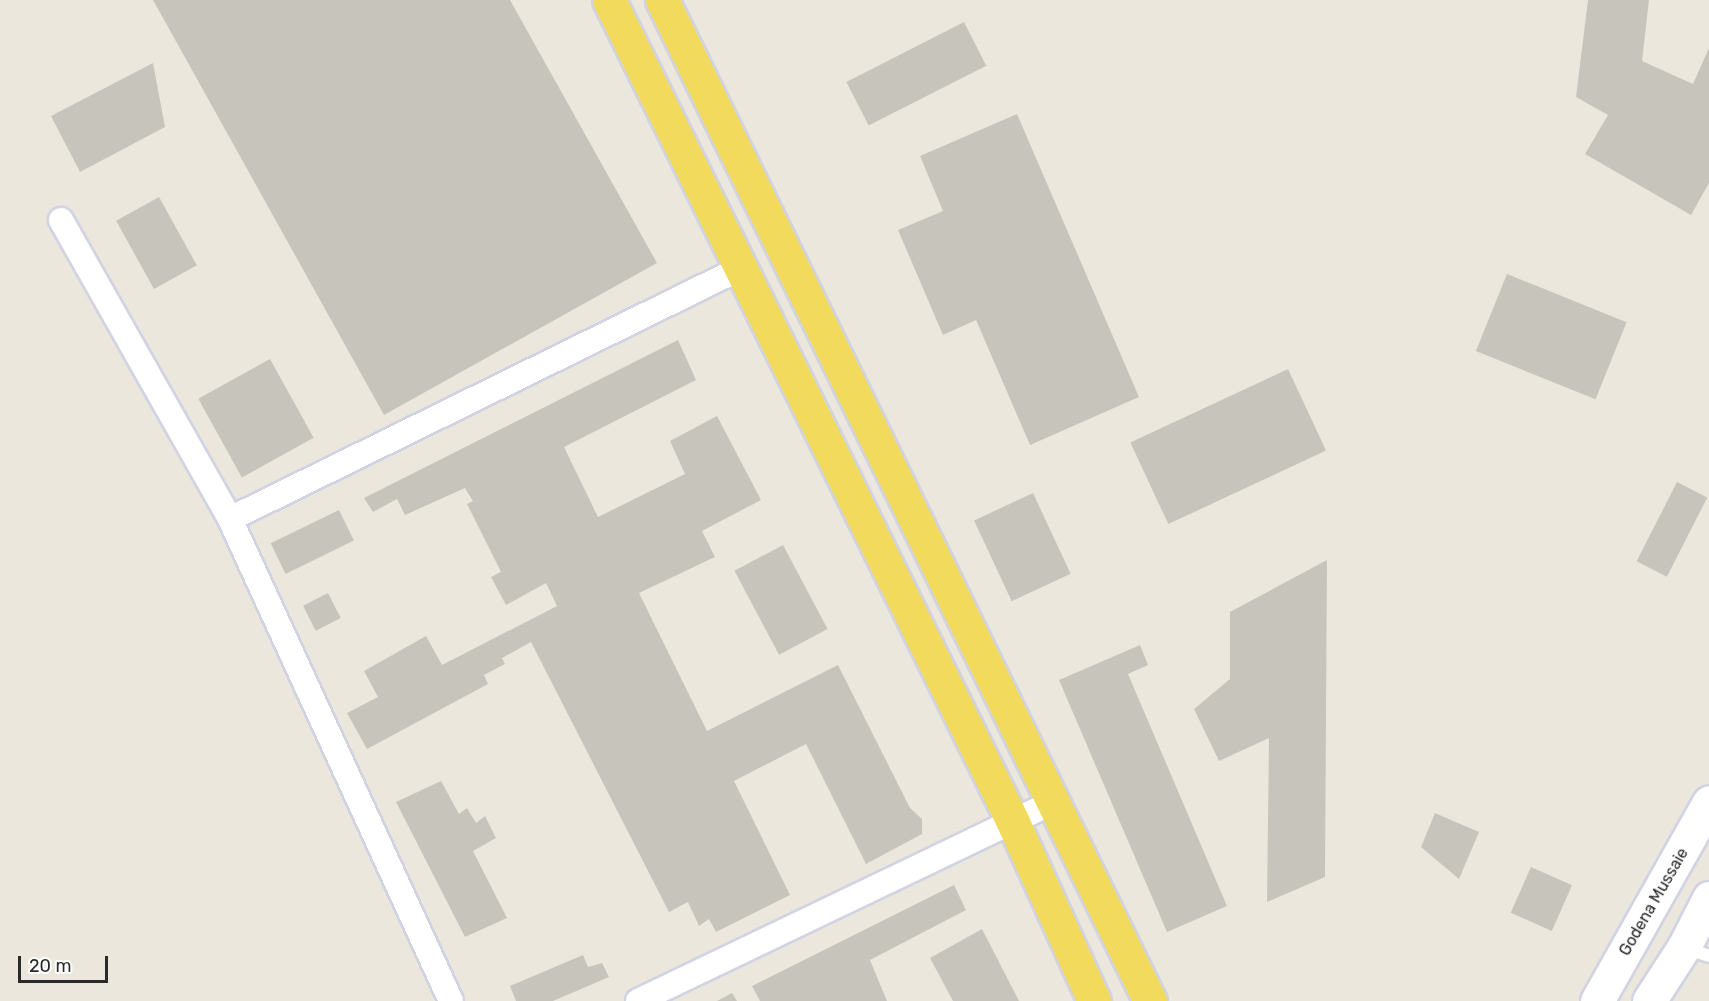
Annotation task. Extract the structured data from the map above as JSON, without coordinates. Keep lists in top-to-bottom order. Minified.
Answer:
{"streets":{"street":["Godena Mussaie"]},"scale_bar":"20 m"}
